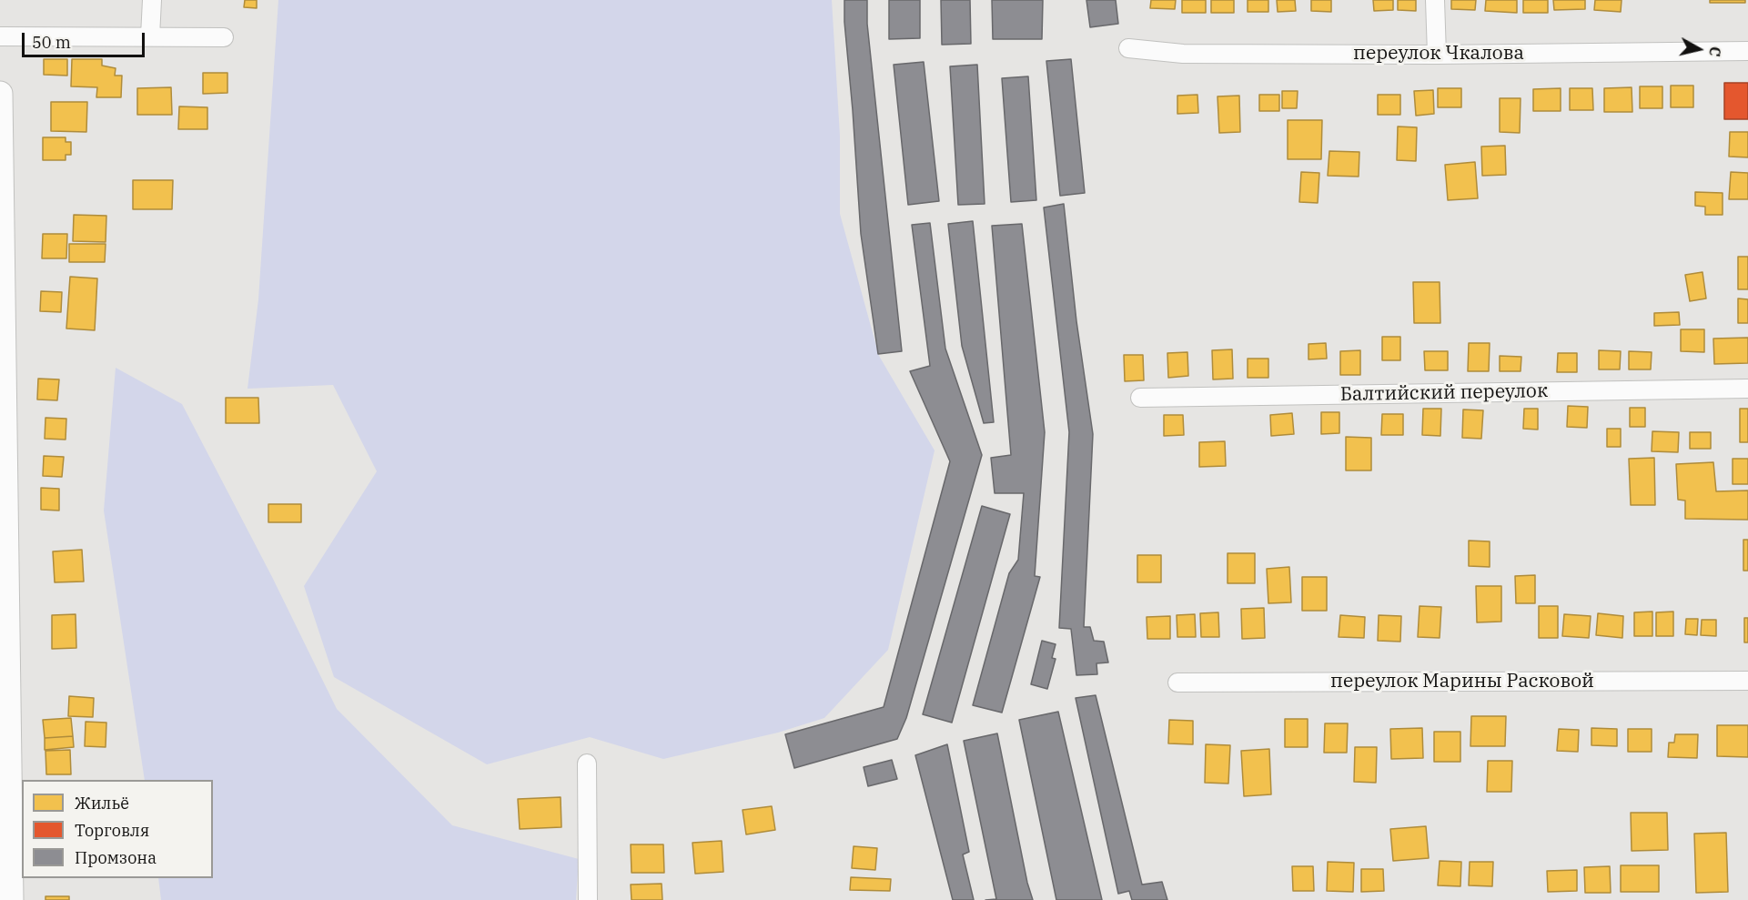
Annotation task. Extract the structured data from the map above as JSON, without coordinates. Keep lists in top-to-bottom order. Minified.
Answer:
{"streets":{"street":["переулок Чкалова","Балтийский переулок","переулок Марины Расковой"]},"legend":["Жильё","Торговля","Промзона"],"scale_bar":"50 m","north":"right"}
